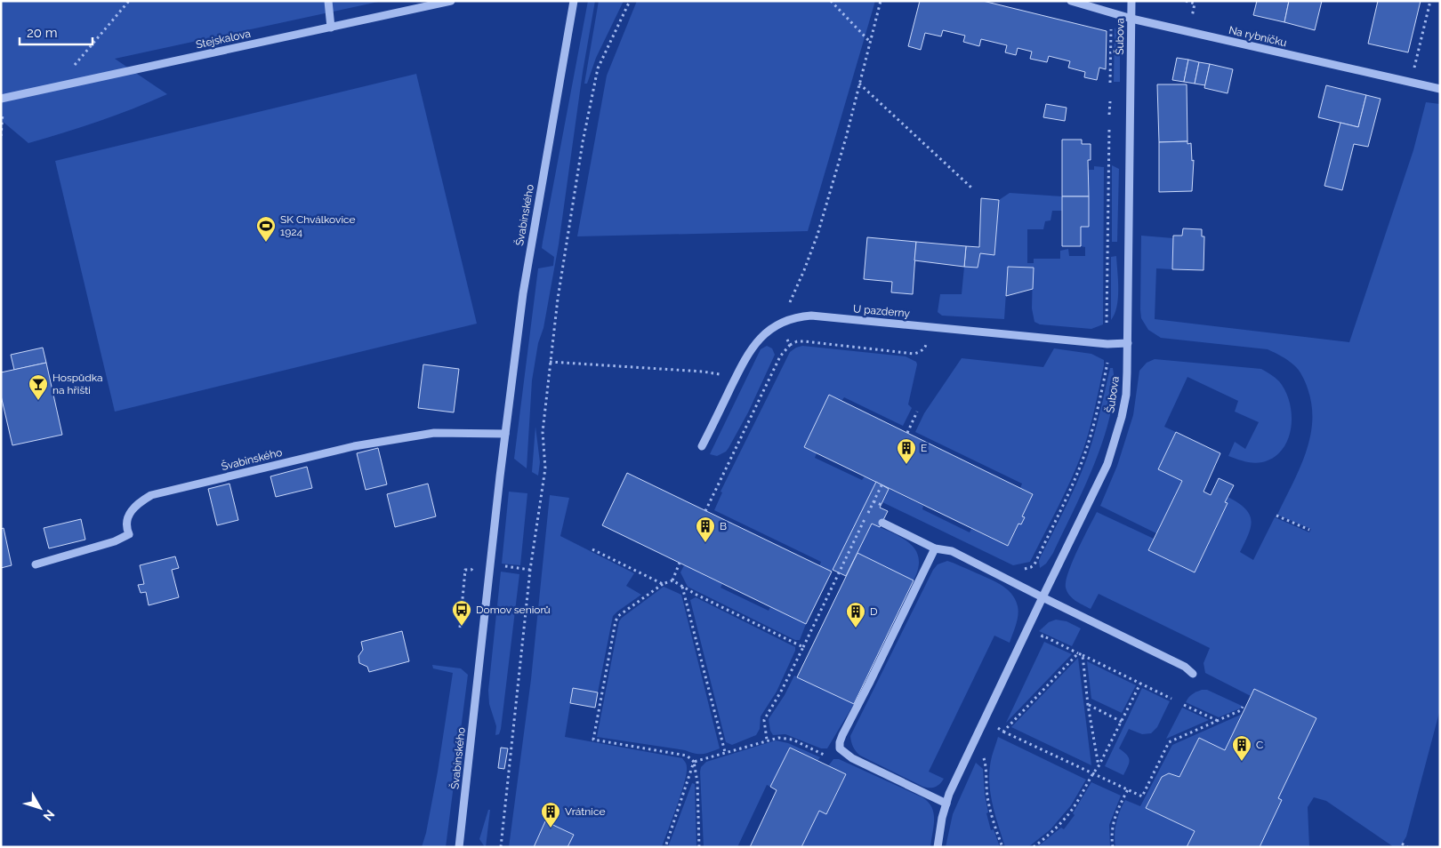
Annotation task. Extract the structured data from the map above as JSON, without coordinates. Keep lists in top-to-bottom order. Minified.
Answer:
{"streets":{"street":["Šubova","Na rybníčku","Stejskalova","Švabinského","U pazderny"]},"crossings":[["Šubova","Na rybníčku"],["Šubova","U pazderny"]],"places":{"sports":["SK Chválkovice 1924"],"bar":["Hospůdka na hřišti"],"building":["E","B","D","C","Vrátnice"],"bus stop":["Domov seniorů"]},"scale_bar":"20 m","north":"bottom right"}
